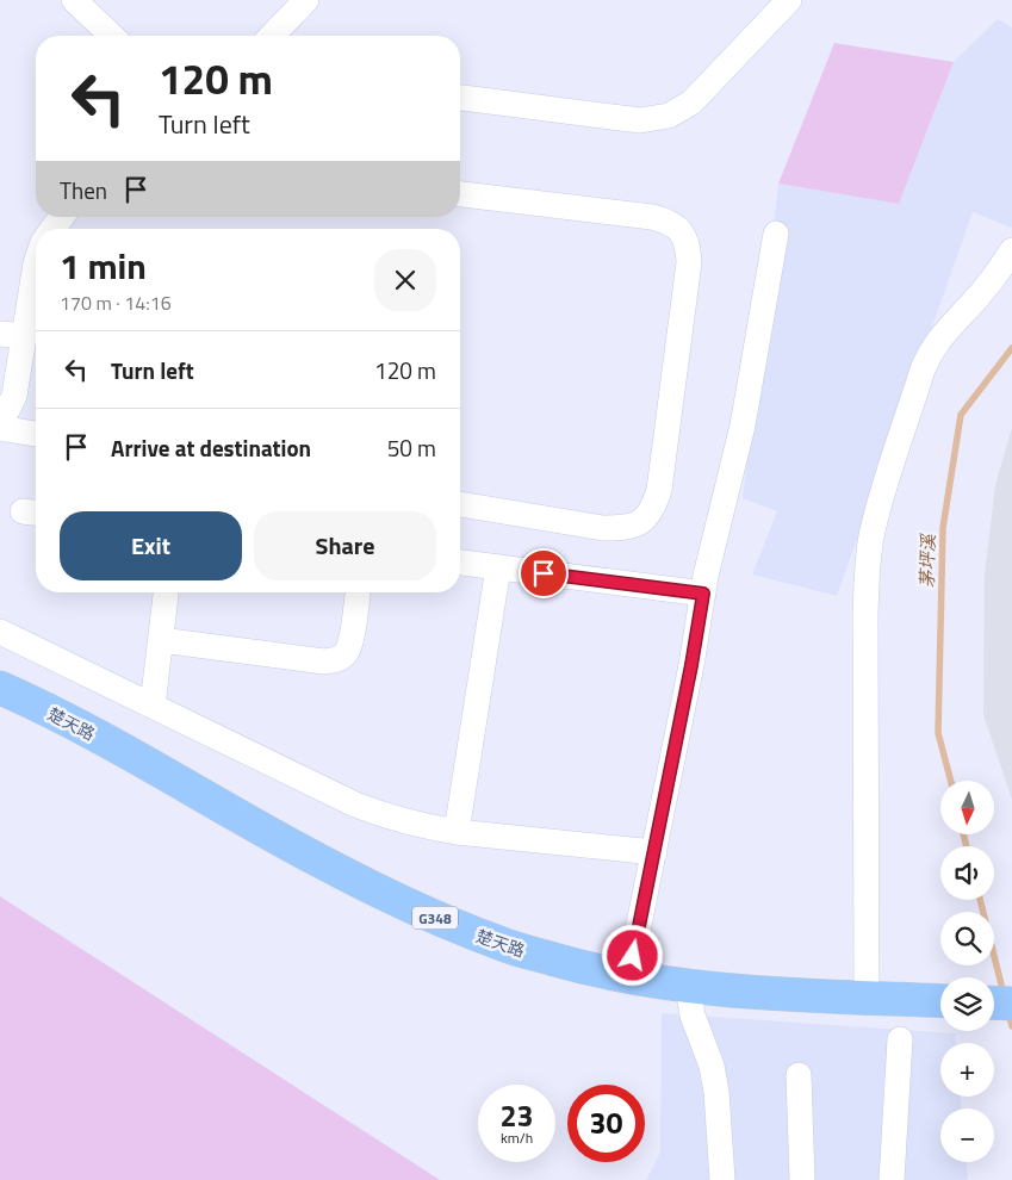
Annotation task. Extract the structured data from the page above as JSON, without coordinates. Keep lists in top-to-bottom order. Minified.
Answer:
{"streets":{"highway":["楚天路","G348"]},"water":["茅坪溪"],"north":"bottom","page":{"turn":["120 m","Turn left"],"then":"Then","heading":["1 min","170 m · 14:16"],"list":[{"name":"Turn left","value":"120 m"},{"name":"Arrive at destination","value":"50 m"}],"buttons":["Exit","Share"],"map_buttons":["+","−"],"speed":"23 km/h","limit":"30"}}
